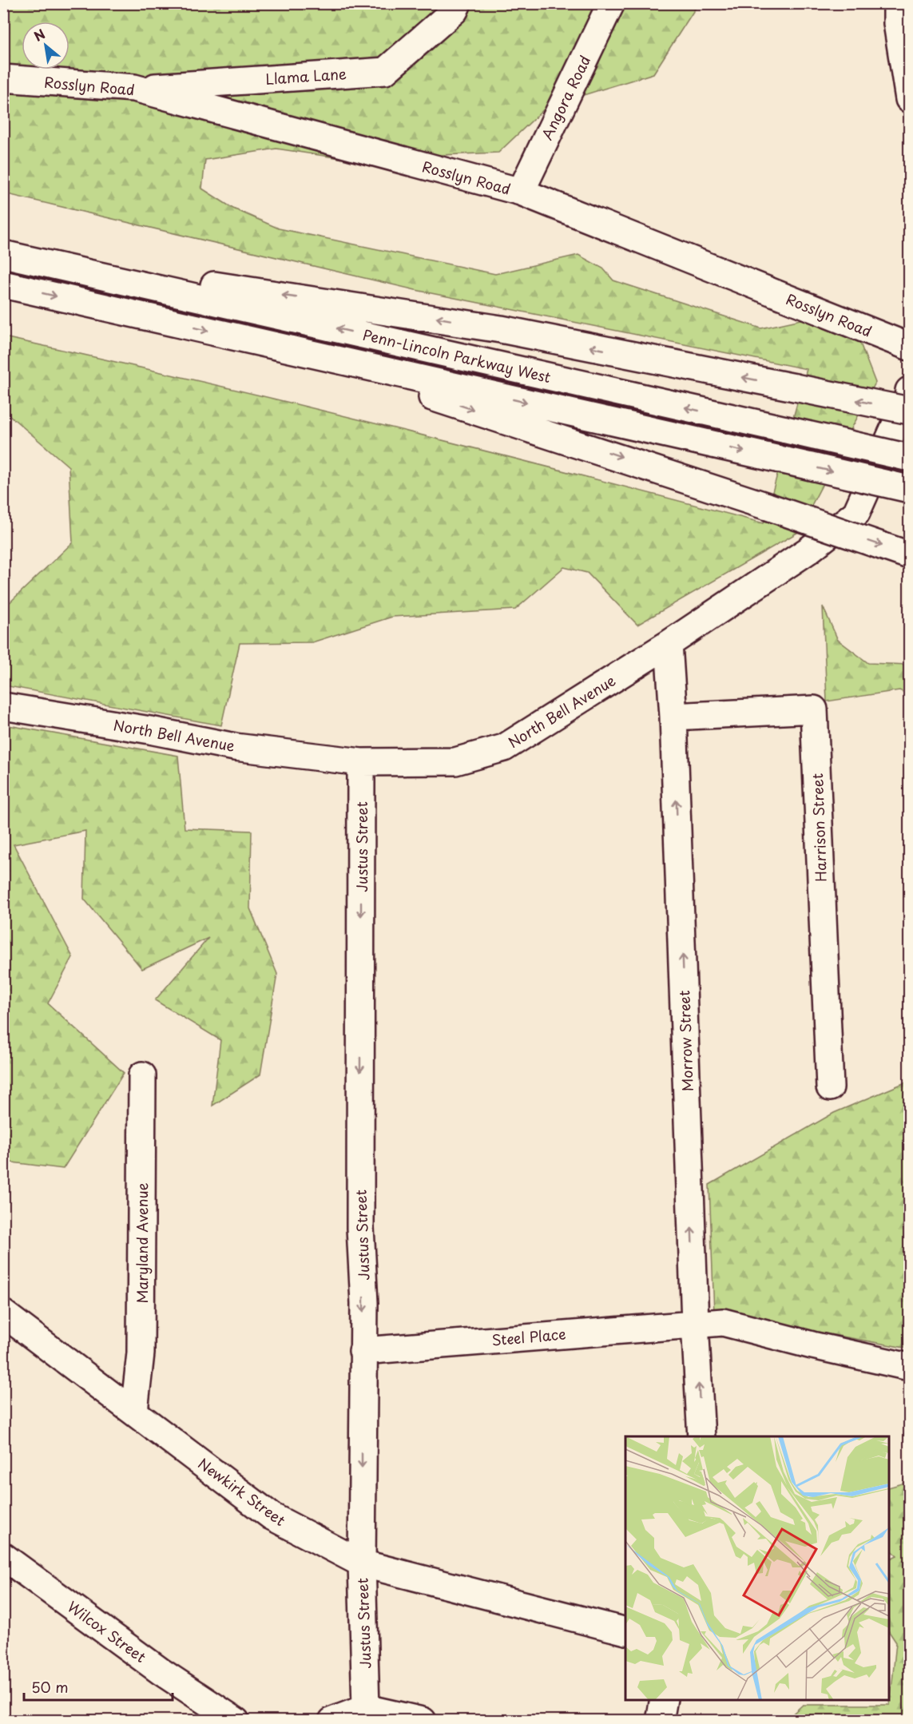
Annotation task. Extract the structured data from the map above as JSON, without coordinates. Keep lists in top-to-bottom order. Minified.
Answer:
{"streets":{"main road":["Llama Lane","Rosslyn Road","Angora Road","Penn-Lincoln Parkway West","North Bell Avenue","Harrison Street","Justus Street","Morrow Street","Maryland Avenue","Steel Place","Newkirk Street","Wilcox Street"]},"crossings":[["Llama Lane","Rosslyn Road"],["Rosslyn Road","Angora Road"],["North Bell Avenue","Justus Street"],["North Bell Avenue","Morrow Street"],["Harrison Street","Morrow Street"],["Justus Street","Steel Place"],["Justus Street","Newkirk Street"],["Morrow Street","Steel Place"],["Maryland Avenue","Newkirk Street"]],"one_way":["Justus Street","Morrow Street"],"scale_bar":"50 m","north":"top left"}
